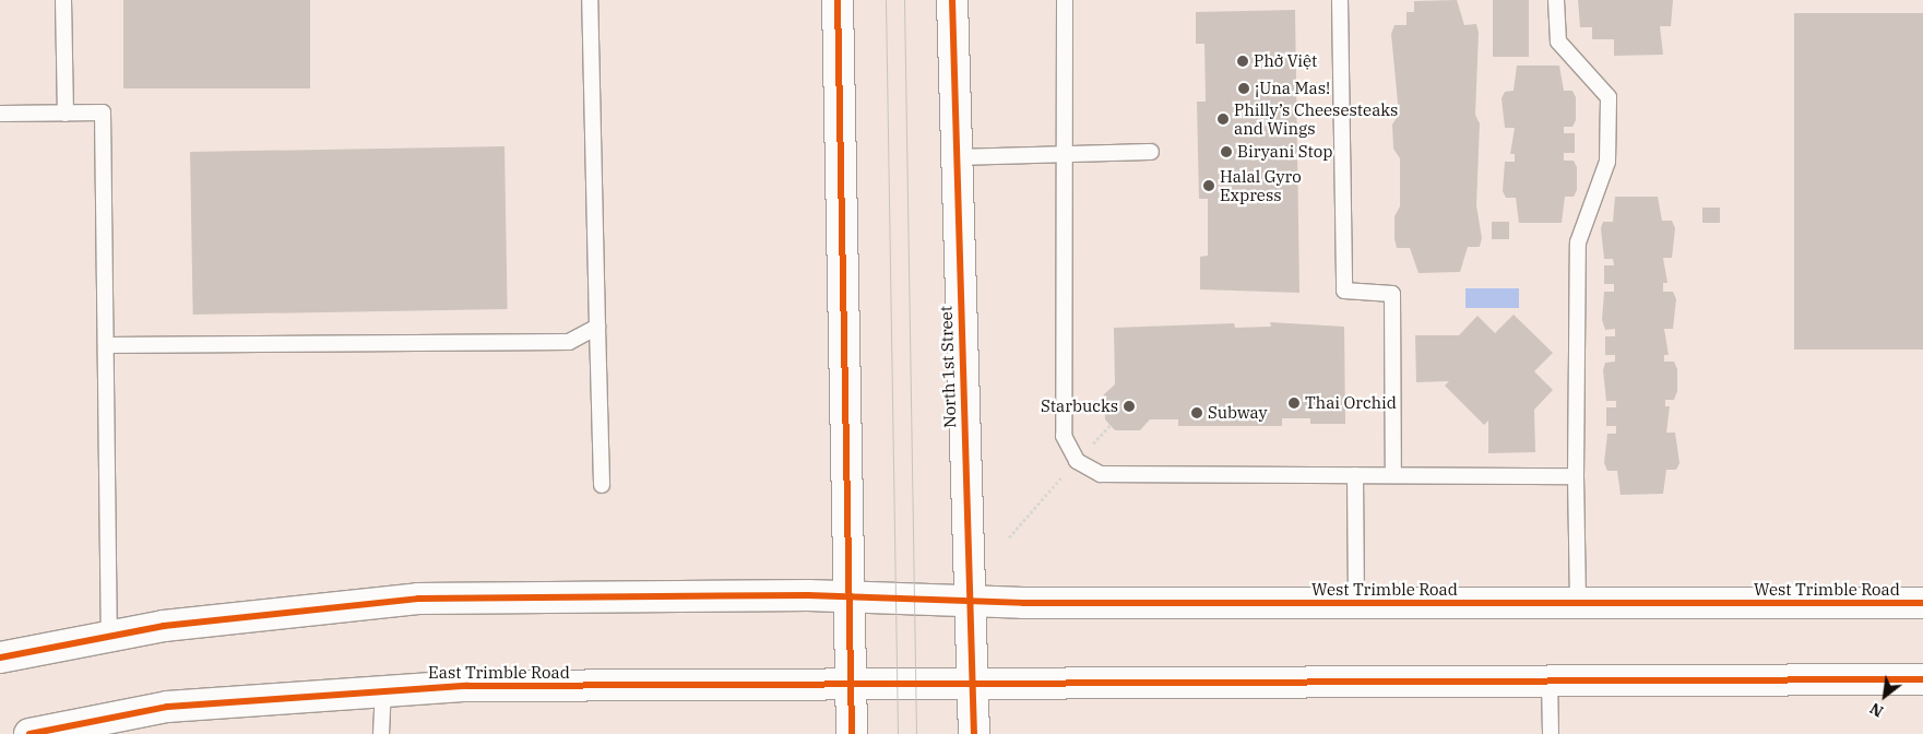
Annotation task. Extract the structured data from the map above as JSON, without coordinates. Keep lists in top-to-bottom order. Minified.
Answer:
{"streets":{"main road":["North 1st Street","West Trimble Road","East Trimble Road"]},"crossings":[["North 1st Street","West Trimble Road"],["North 1st Street","East Trimble Road"]],"places":["Phở Việt","¡Una Mas!","Philly’s Cheesesteaks and Wings","Biryani Stop","Halal Gyro Express","Thai Orchid","Starbucks","Subway"],"north":"bottom left"}
